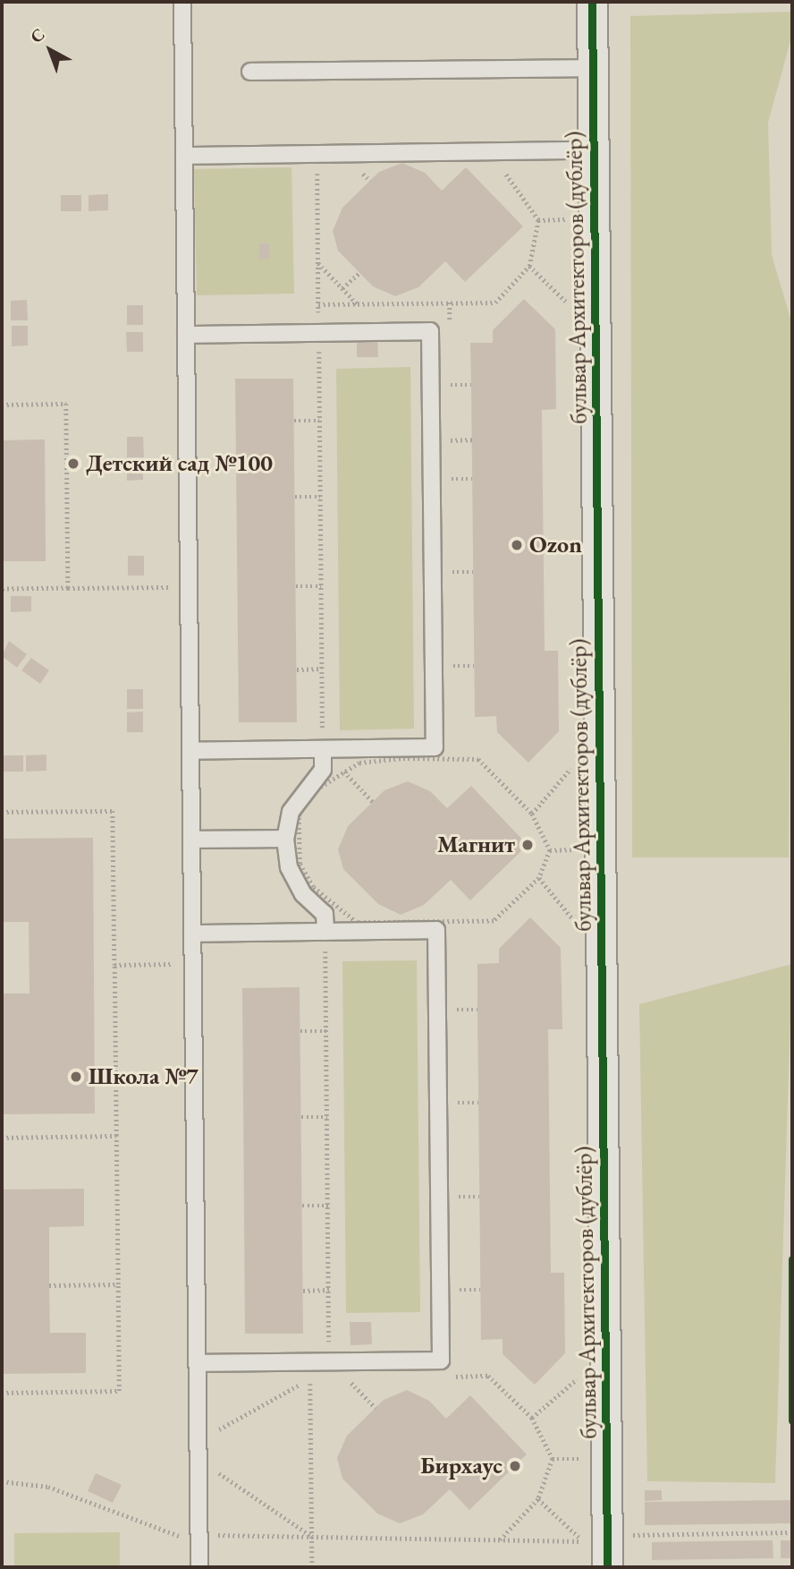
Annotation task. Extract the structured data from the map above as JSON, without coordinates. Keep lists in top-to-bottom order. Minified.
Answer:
{"streets":{"street":["бульвар Архитекторов (дублёр)"]},"places":["Детский сад №100","Ozon","Магнит","Школа №7","Бирхаус"],"north":"top left"}
